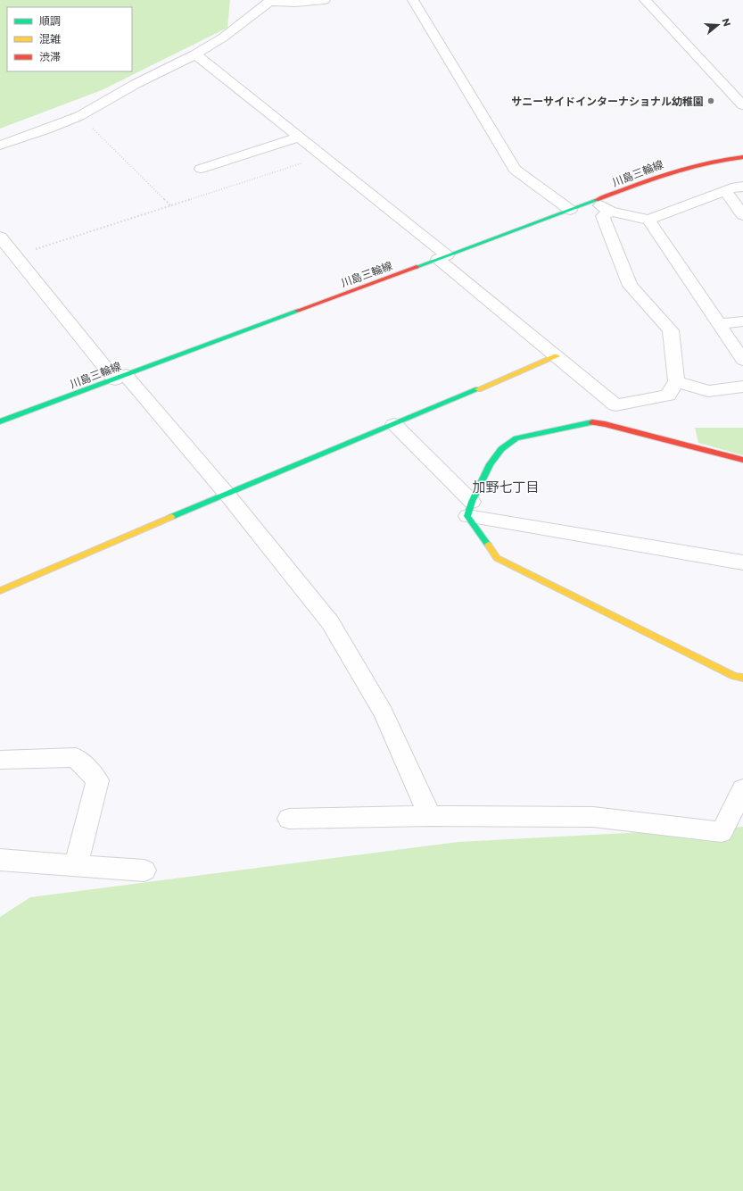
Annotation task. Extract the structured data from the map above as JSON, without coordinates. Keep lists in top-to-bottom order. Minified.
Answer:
{"streets":{"street":["川島三輪線"]},"districts":["加野七丁目"],"places":["サニーサイドインターナショナル幼稚園"],"legend":["順調","混雑","渋滞"],"north":"right"}
